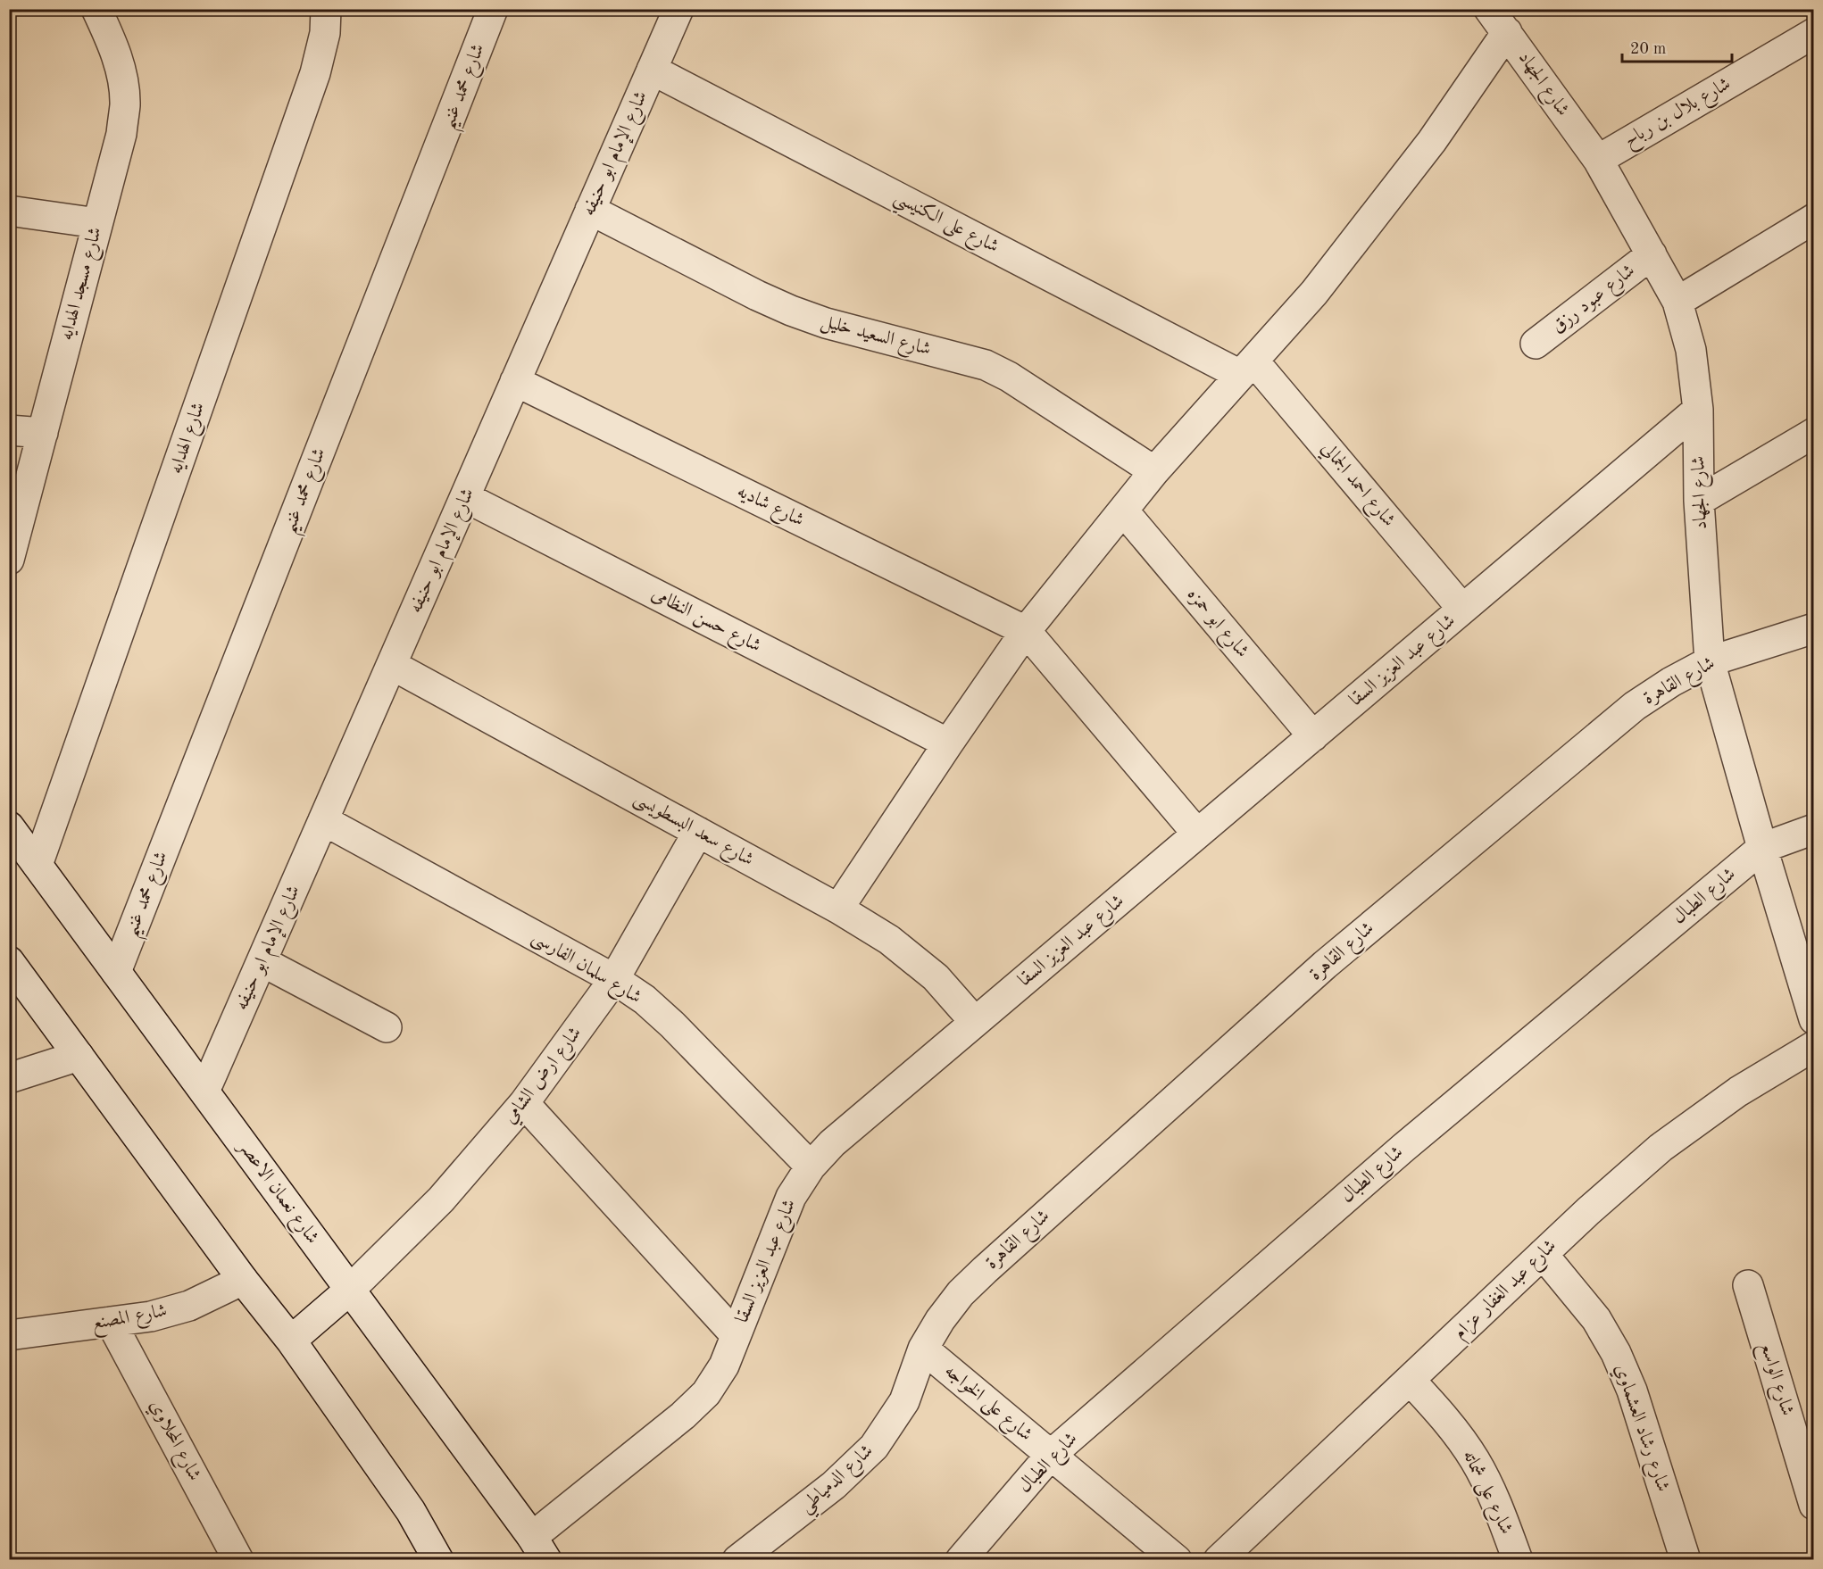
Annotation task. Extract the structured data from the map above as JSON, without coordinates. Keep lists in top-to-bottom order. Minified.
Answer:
{"streets":{"street":["شارع الجهاد","شارع محمد غنيم","شارع بلال بن رباح","شارع الإمام ابو حنيفه","شارع على الكنيسي","شارع مسجد الهدايه","شارع عبود رزق","شارع السعيد خليل","شارع الهدايه","شارع احمد الجمالي","شارع شاديه","شارع حسن النظامى","شارع ابو حمزه","شارع عبد العزيز السقا","شارع القاهرة","شارع سعد البسطويسى","شارع الطبال","شارع سلمان الفارسى","شارع ارض الشامي","شارع نعمان الاعصر","شارع عبد الغفار عزام","شارع المصنع","شارع الواسع","شارع على الخواجه","شارع رشاد العشماوي","شارع المحلاوي","شارع الدمياطي","شارع على شماته"]},"crossings":[["شارع الجهاد","شارع بلال بن رباح"],["شارع الجهاد","شارع عبود رزق"],["شارع الجهاد","شارع عبد العزيز السقا"],["شارع الجهاد","شارع القاهرة"],["شارع الجهاد","شارع الطبال"],["شارع محمد غنيم","شارع نعمان الاعصر"],["شارع الإمام ابو حنيفه","شارع على الكنيسي"],["شارع الإمام ابو حنيفه","شارع السعيد خليل"],["شارع الإمام ابو حنيفه","شارع شاديه"],["شارع الإمام ابو حنيفه","شارع حسن النظامى"],["شارع الإمام ابو حنيفه","شارع سعد البسطويسى"],["شارع الإمام ابو حنيفه","شارع سلمان الفارسى"],["شارع الإمام ابو حنيفه","شارع نعمان الاعصر"],["شارع على الكنيسي","شارع احمد الجمالي"],["شارع الهدايه","شارع نعمان الاعصر"],["شارع احمد الجمالي","شارع عبد العزيز السقا"],["شارع ابو حمزه","شارع عبد العزيز السقا"],["شارع عبد العزيز السقا","شارع سعد البسطويسى"],["شارع عبد العزيز السقا","شارع سلمان الفارسى"],["شارع عبد العزيز السقا","شارع نعمان الاعصر"],["شارع القاهرة","شارع على الخواجه"],["شارع القاهرة","شارع الدمياطي"],["شارع سعد البسطويسى","شارع ارض الشامي"],["شارع الطبال","شارع على الخواجه"],["شارع سلمان الفارسى","شارع ارض الشامي"],["شارع ارض الشامي","شارع نعمان الاعصر"],["شارع عبد الغفار عزام","شارع رشاد العشماوي"],["شارع عبد الغفار عزام","شارع على شماته"],["شارع المصنع","شارع المحلاوي"],["شارع على الخواجه","شارع الدمياطي"]],"scale_bar":"20 m"}
